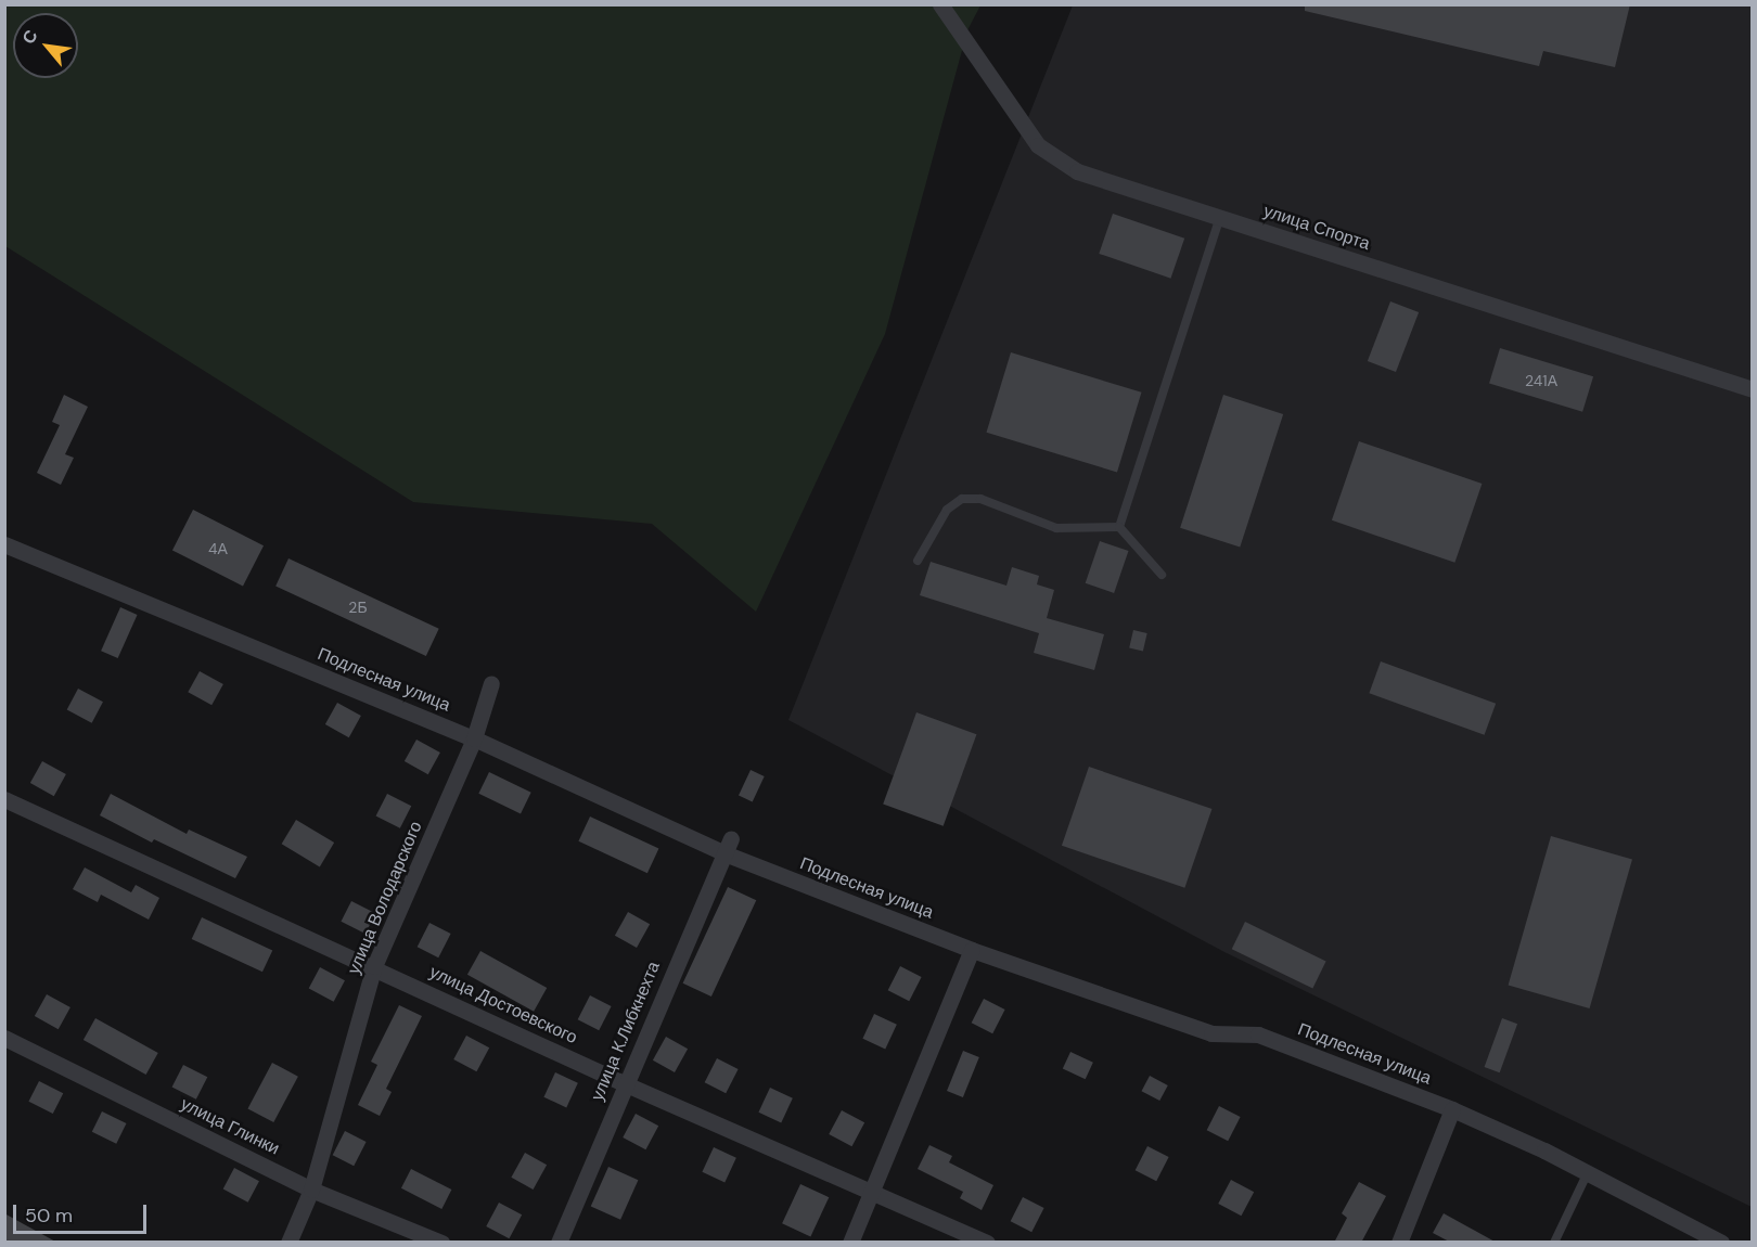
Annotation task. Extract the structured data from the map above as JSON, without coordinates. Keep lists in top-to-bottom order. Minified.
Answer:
{"streets":{"street":["улица Спорта","Подлесная улица","улица Володарского","улица Достоевского","улица К.Либкнехта","улица Глинки"]},"crossings":[["Подлесная улица","улица Володарского"],["Подлесная улица","улица К.Либкнехта"],["улица Володарского","улица Достоевского"],["улица Володарского","улица Глинки"],["улица Достоевского","улица К.Либкнехта"]],"house_numbers":["241А","4А","2Б"],"scale_bar":"50 m","north":"top left"}
